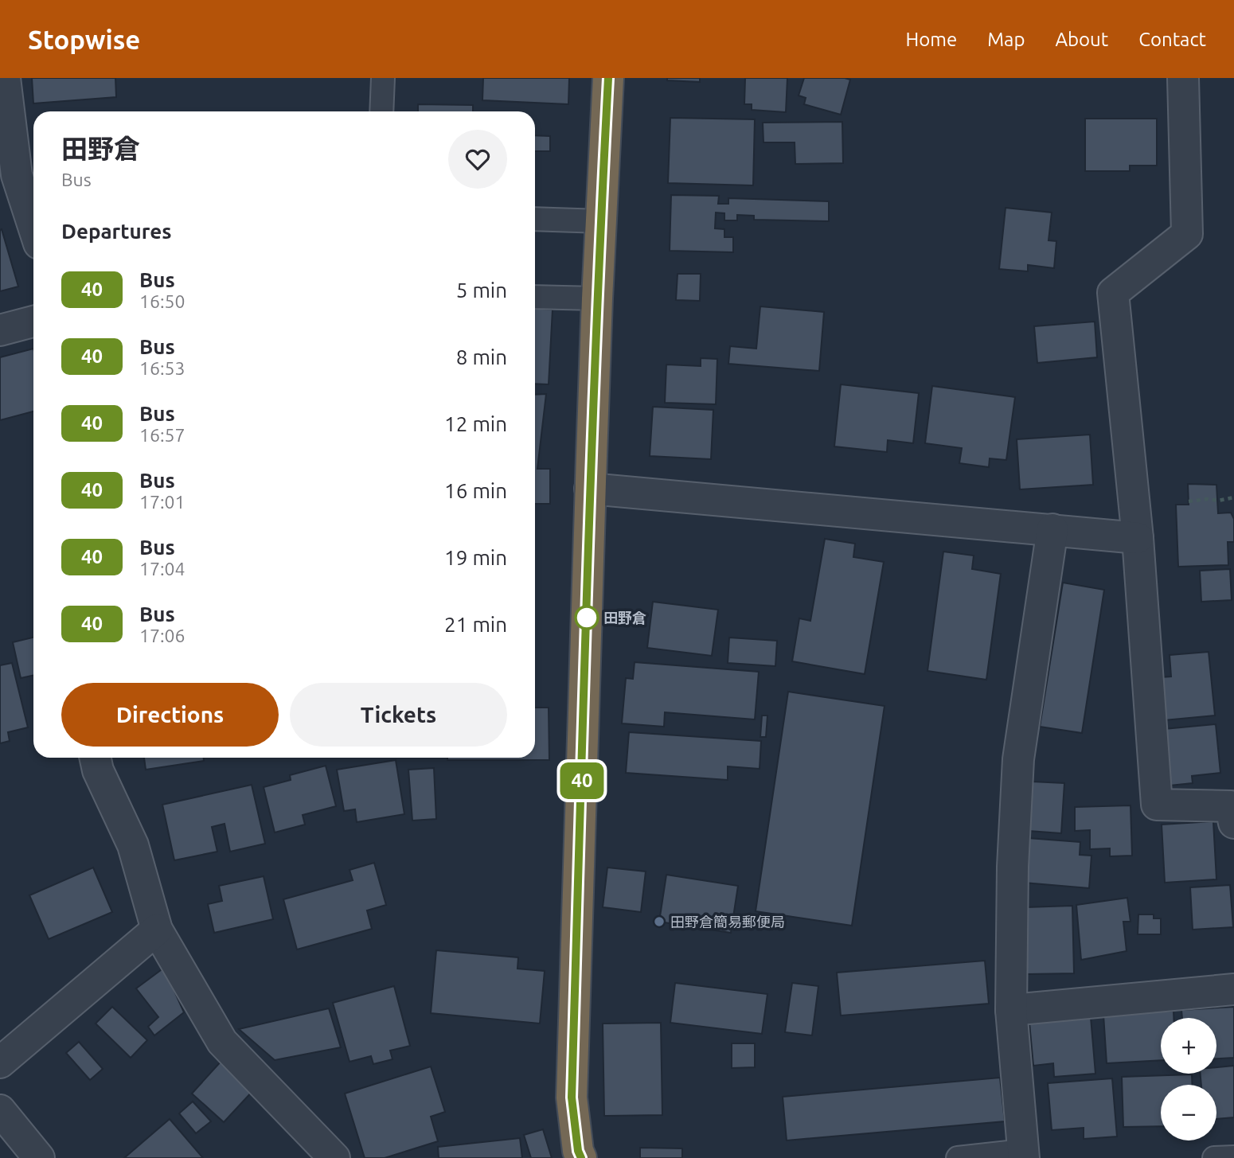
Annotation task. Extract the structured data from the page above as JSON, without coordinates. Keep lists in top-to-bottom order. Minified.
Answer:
{"places":["田野倉","田野倉簡易郵便局"],"lines":["bus line 40"],"page":{"header":"Stopwise","nav":["Home","Map","About","Contact"],"on_map":"40","heading":[["田野倉","Bus"],"Departures"],"list":[{"mark":"40","name":"Bus","note":"16:50","value":"5 min"},{"mark":"40","name":"Bus","note":"16:53","value":"8 min"},{"mark":"40","name":"Bus","note":"16:57","value":"12 min"},{"mark":"40","name":"Bus","note":"17:01","value":"16 min"},{"mark":"40","name":"Bus","note":"17:04","value":"19 min"},{"mark":"40","name":"Bus","note":"17:06","value":"21 min"}],"buttons":["Directions","Tickets"],"map_buttons":["+","−"]}}
